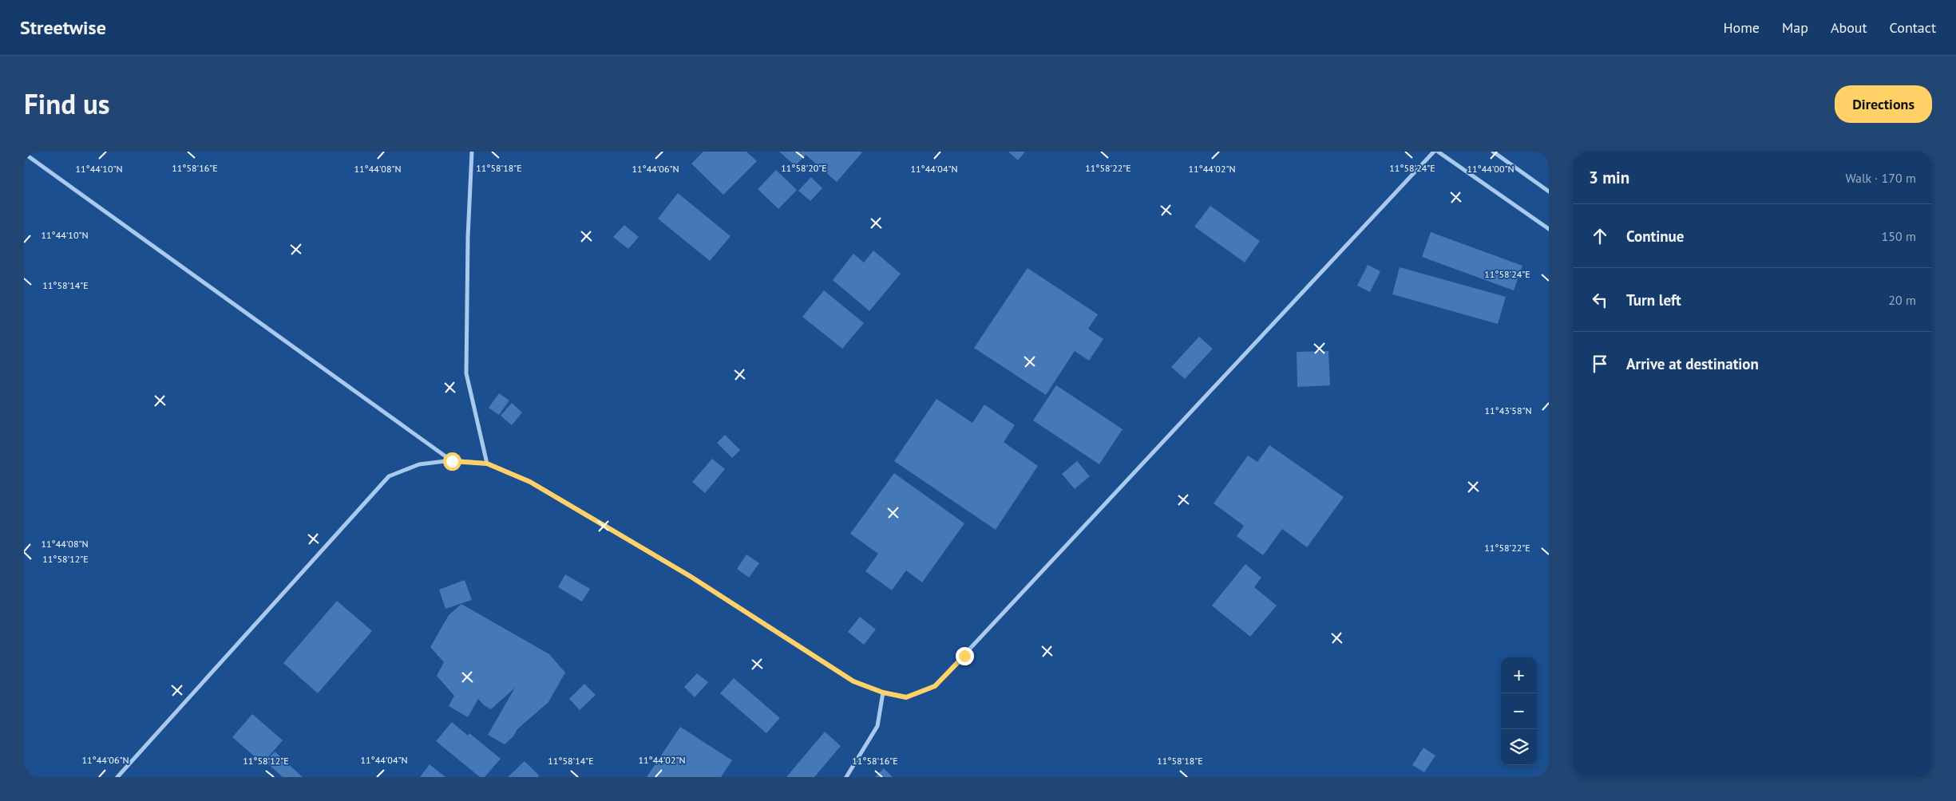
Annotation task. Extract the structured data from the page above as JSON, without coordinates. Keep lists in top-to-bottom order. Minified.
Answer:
{"page":{"header":"Streetwise","nav":["Home","Map","About","Contact"],"title":"Find us","buttons":"Directions","heading":["3 min","Walk · 170 m"],"list":[["Continue","150 m"],["Turn left","20 m"],"Arrive at destination"],"map_buttons":["+","−"]},"coordinates":["11°58'16\"E","11°58'18\"E","11°58'20\"E","11°58'22\"E","11°58'24\"E","11°44'10\"N","11°44'06\"N","11°44'02\"N","11°44'00\"N","11°44'08\"N","11°44'04\"N","11°58'14\"E","11°43'58\"N","11°58'12\"E"]}
